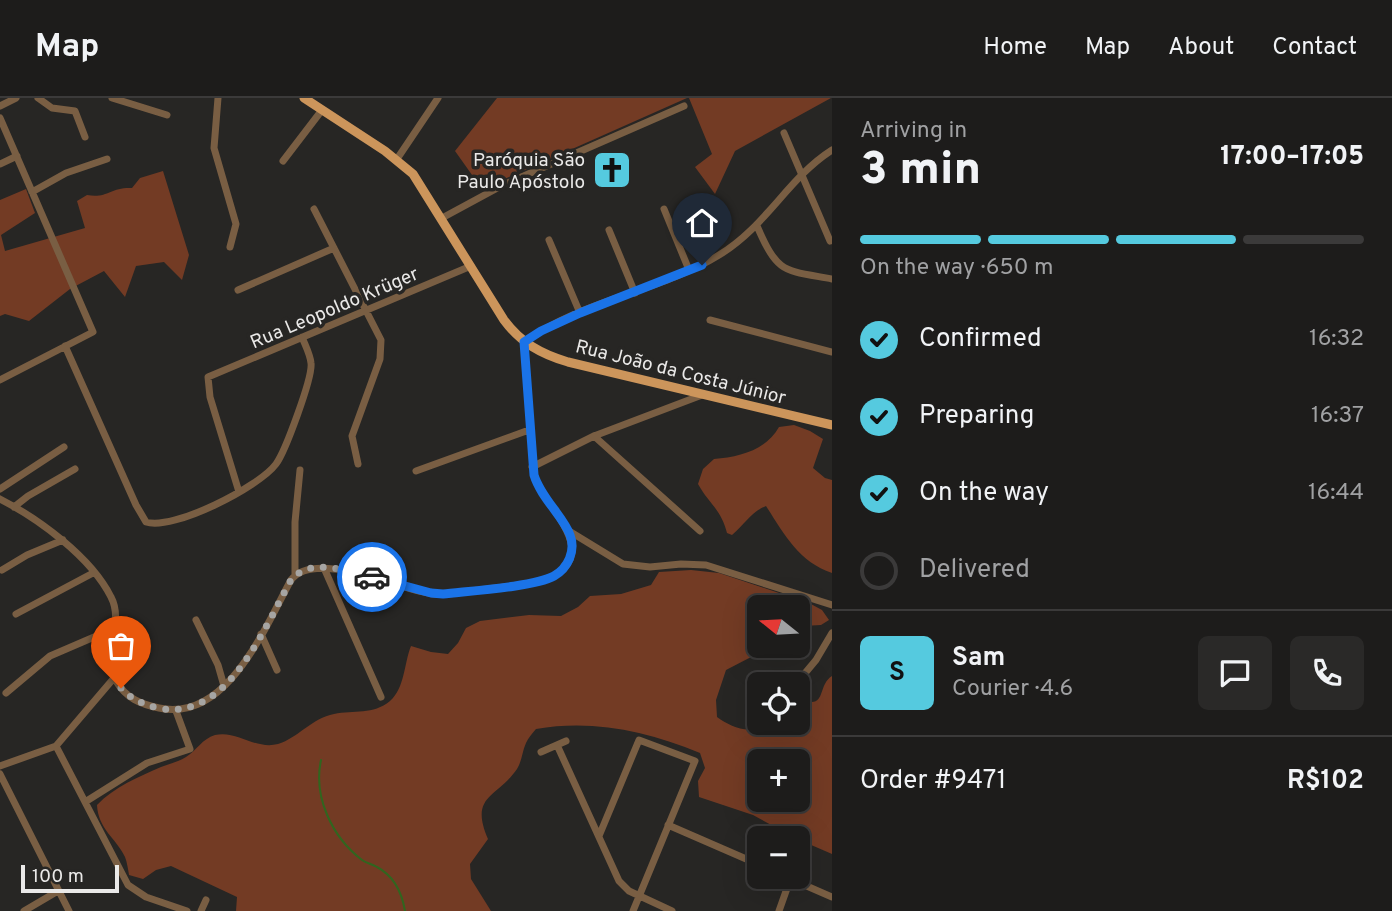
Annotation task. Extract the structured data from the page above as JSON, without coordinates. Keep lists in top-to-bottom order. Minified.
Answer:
{"streets":{"main road":["Rua João da Costa Júnior"],"street":["Rua Leopoldo Krüger"]},"crossings":[["Rua Leopoldo Krüger","Rua João da Costa Júnior"]],"places":{"church":["Paróquia São Paulo Apóstolo"]},"scale_bar":"100 m","north":"left","page":{"header":"Map","nav":["Home","Map","About","Contact"],"heading":["3 min","Arriving in","17:00–17:05"],"panel":["Sam","Courier · 4.6","Order #9471","R$102"],"bar":"On the way · 650 m","list":[["Confirmed","16:32"],["Preparing","16:37"],["On the way","16:44"],"Delivered"],"map_buttons":["+","−"],"round":"S","scale":"100 m"}}
